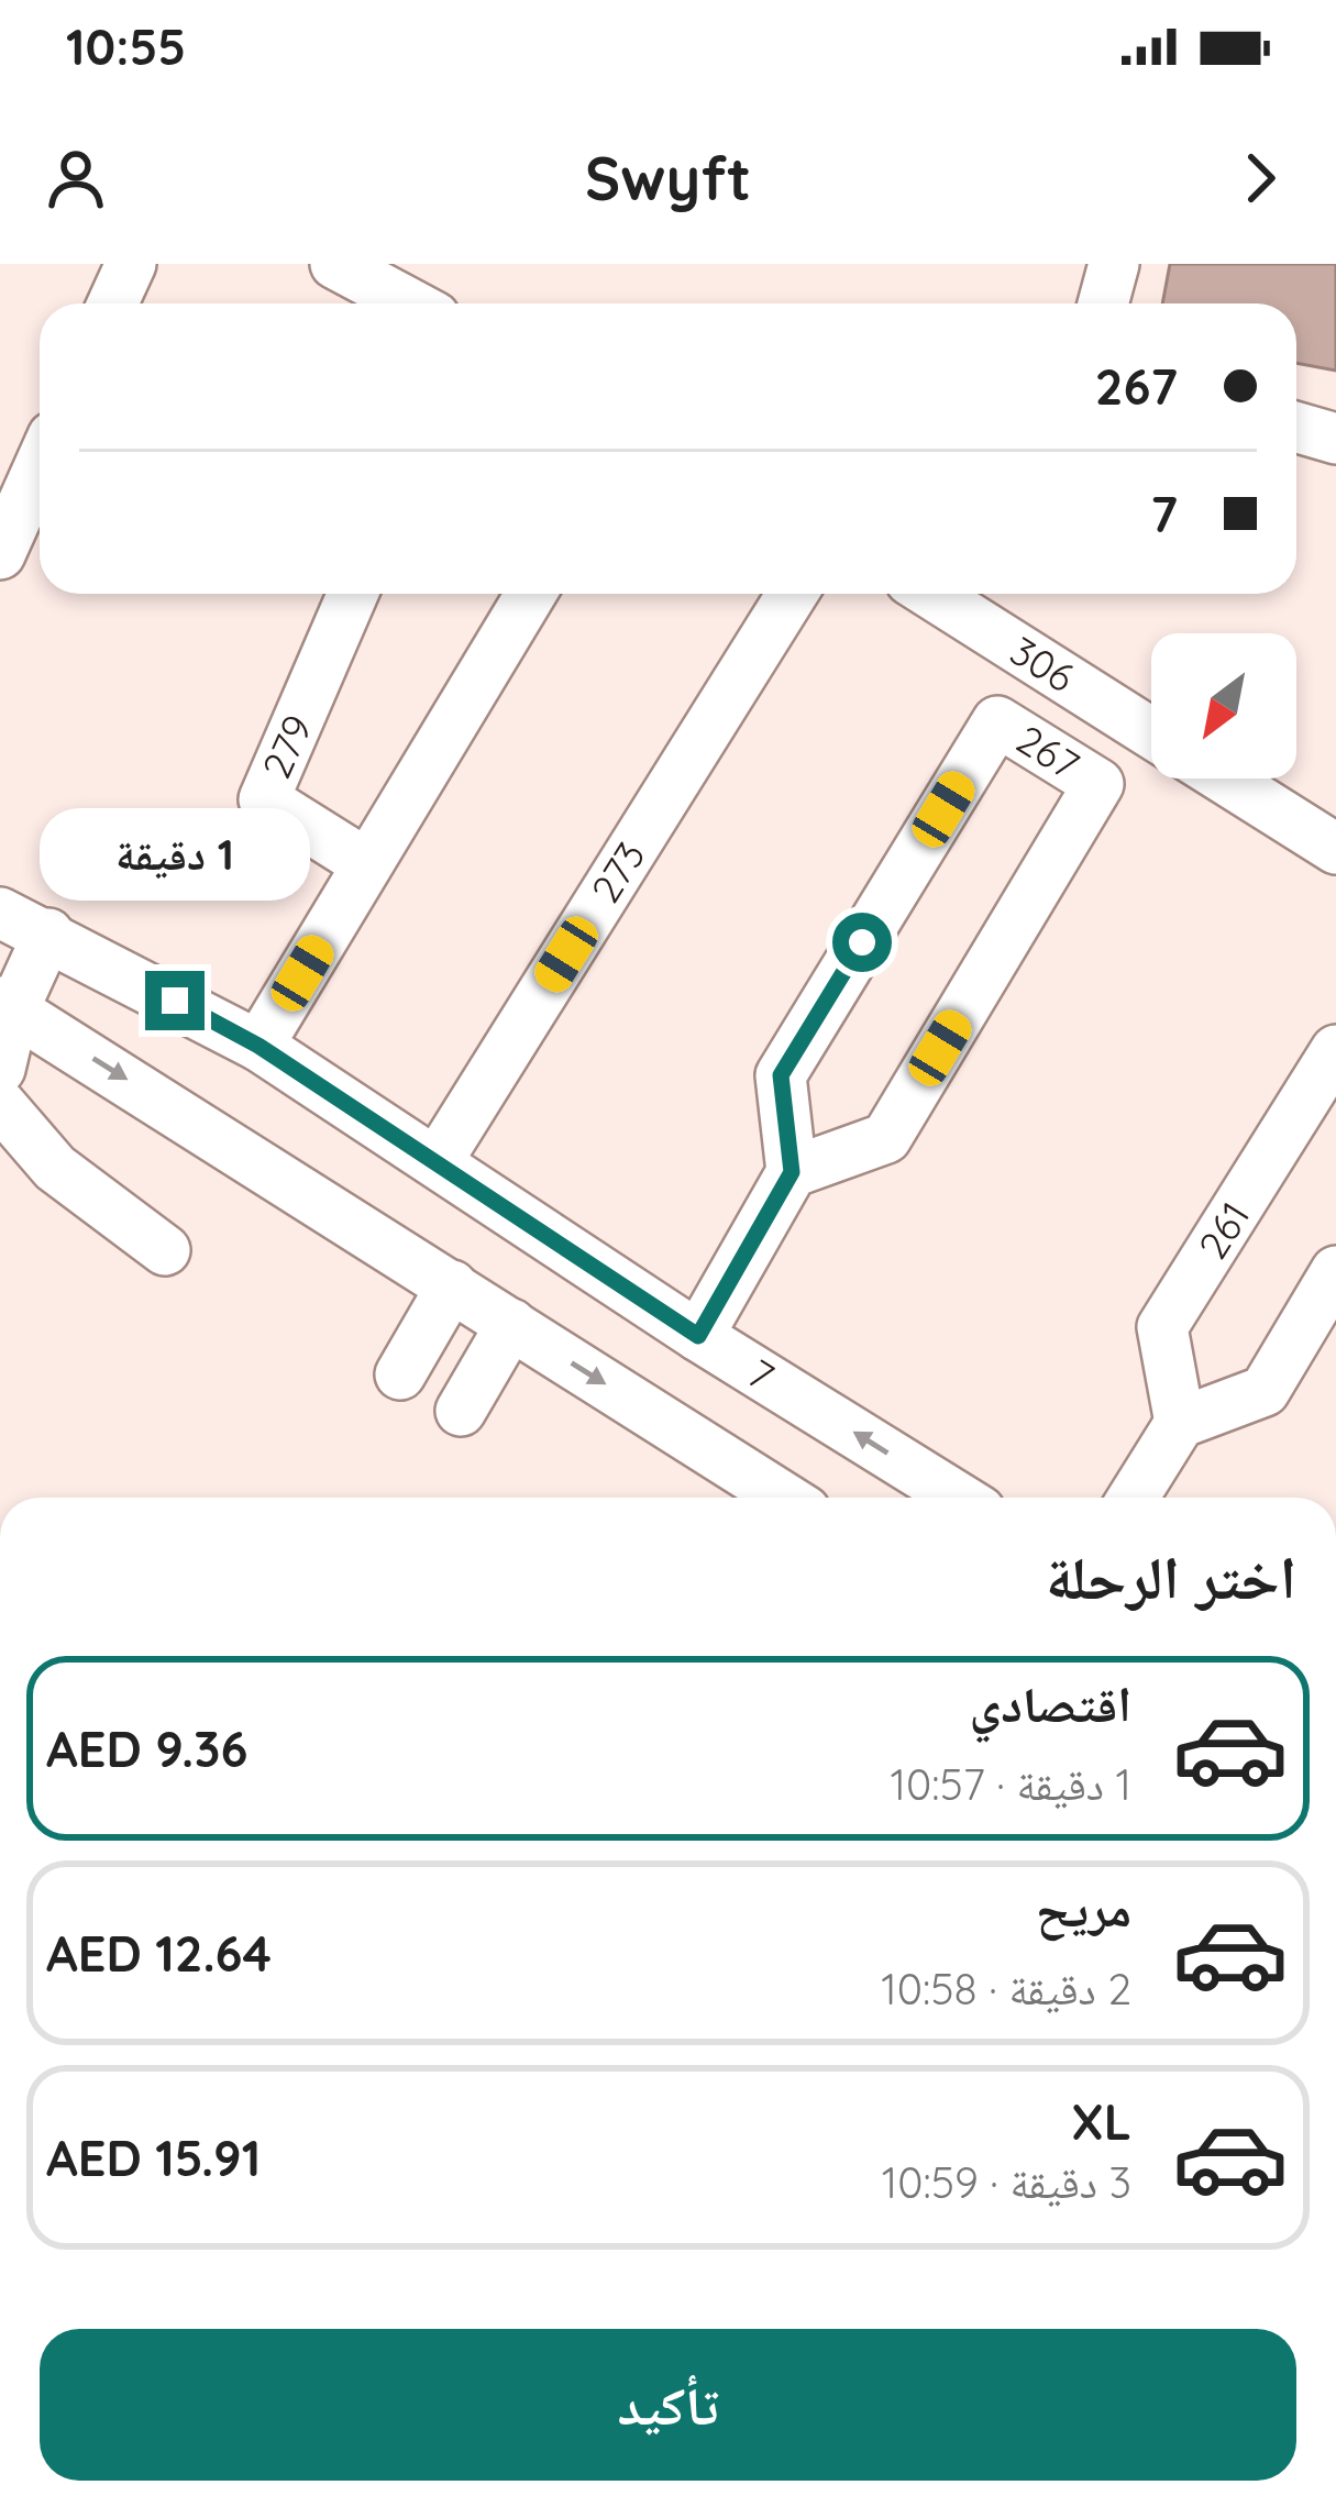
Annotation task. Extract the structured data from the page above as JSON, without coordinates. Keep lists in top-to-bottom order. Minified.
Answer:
{"streets":{"street":["306","279","267","273","261","7"]},"crossings":[["273","7"]],"north":"bottom left","page":{"status":"10:55","header":"Swyft","banner":["267","7"],"bubble":"1 دقيقة","heading":"اختر الرحلة","list":[{"name":"اقتصادي","note":"1 دقيقة · 10:57","value":"AED 9.36"},{"name":"مريح","note":"2 دقيقة · 10:58","value":"AED 12.64"},{"name":"XL","note":"3 دقيقة · 10:59","value":"AED 15.91"}],"buttons":"تأكيد"}}
